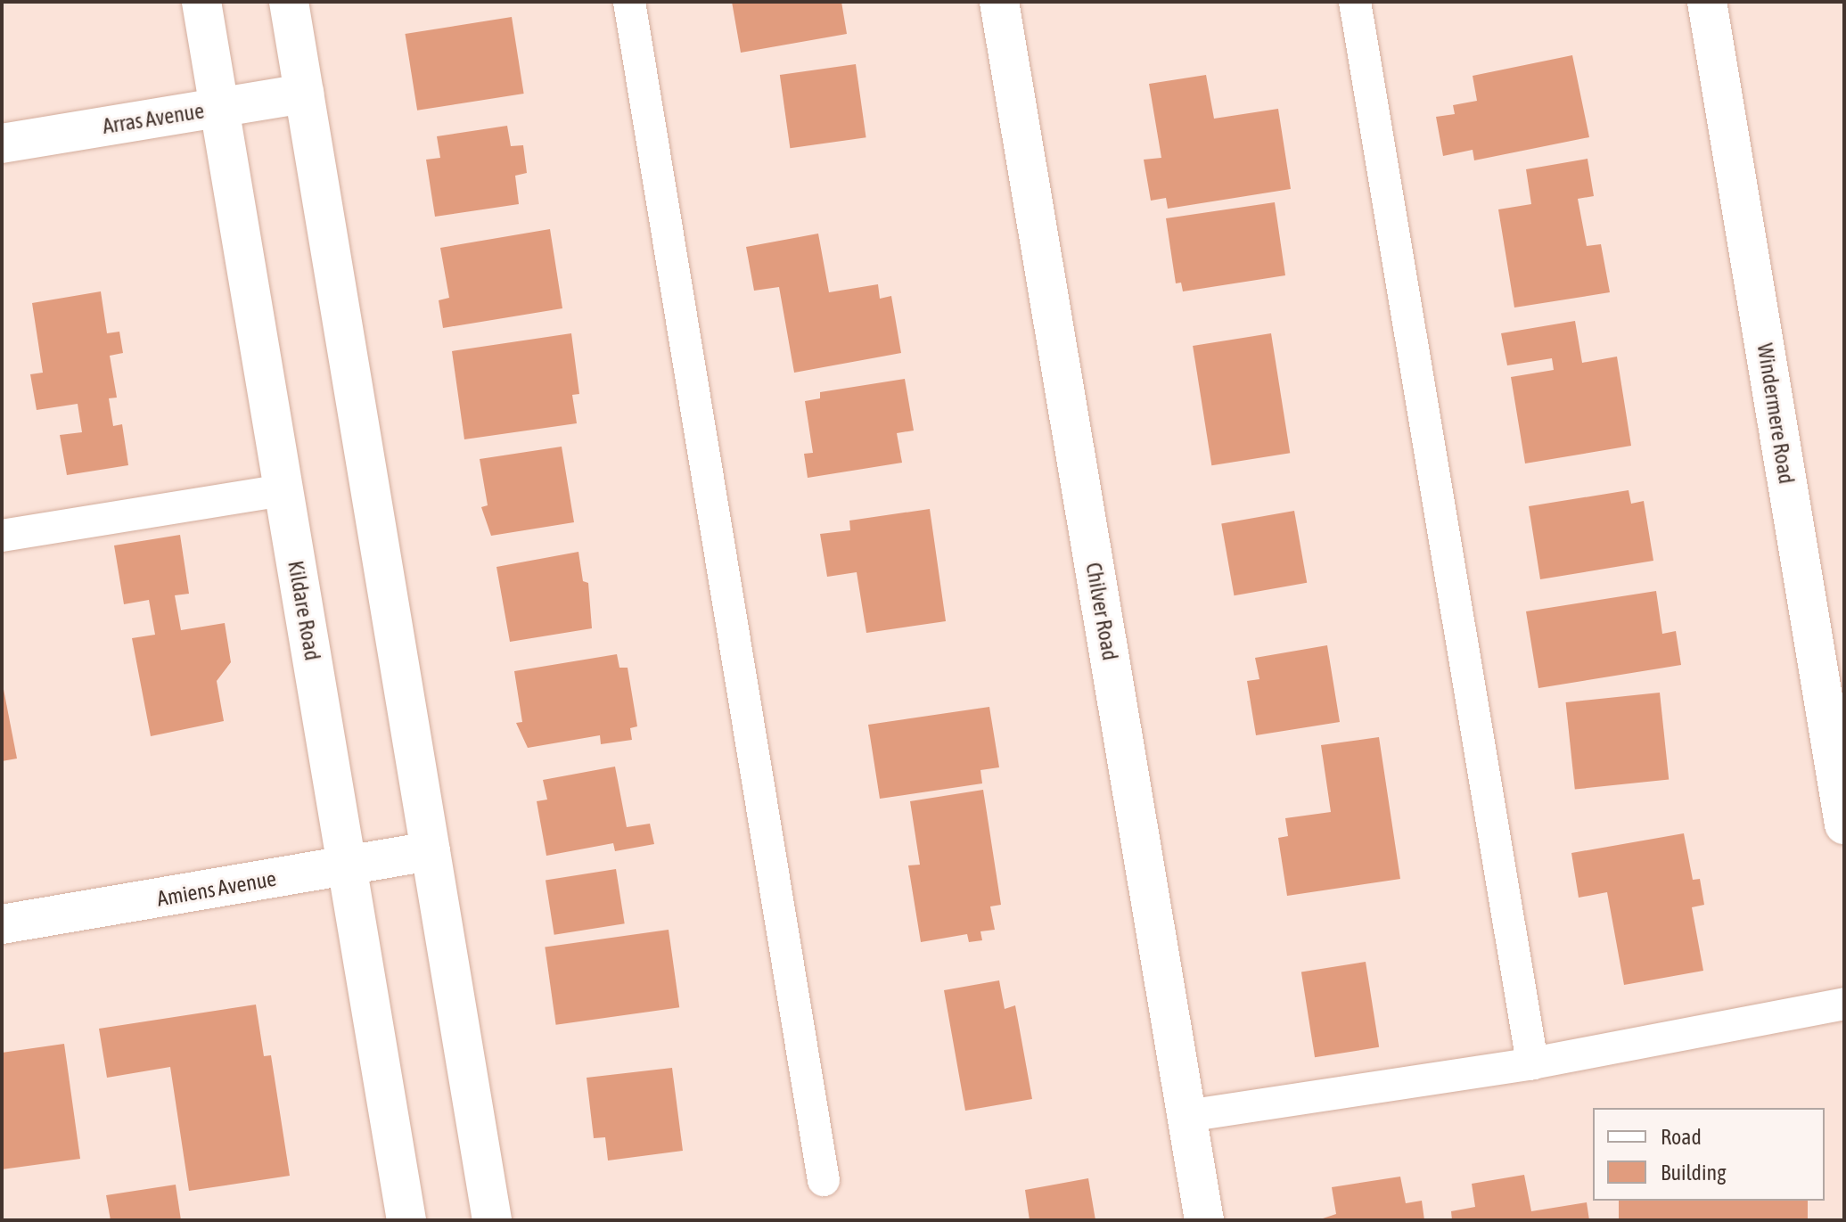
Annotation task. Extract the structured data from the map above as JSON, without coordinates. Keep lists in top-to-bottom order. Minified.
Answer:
{"streets":{"street":["Arras Avenue","Windermere Road","Kildare Road","Chilver Road","Amiens Avenue"]},"crossings":[["Arras Avenue","Kildare Road"],["Kildare Road","Amiens Avenue"]],"legend":["Road","Building"]}
